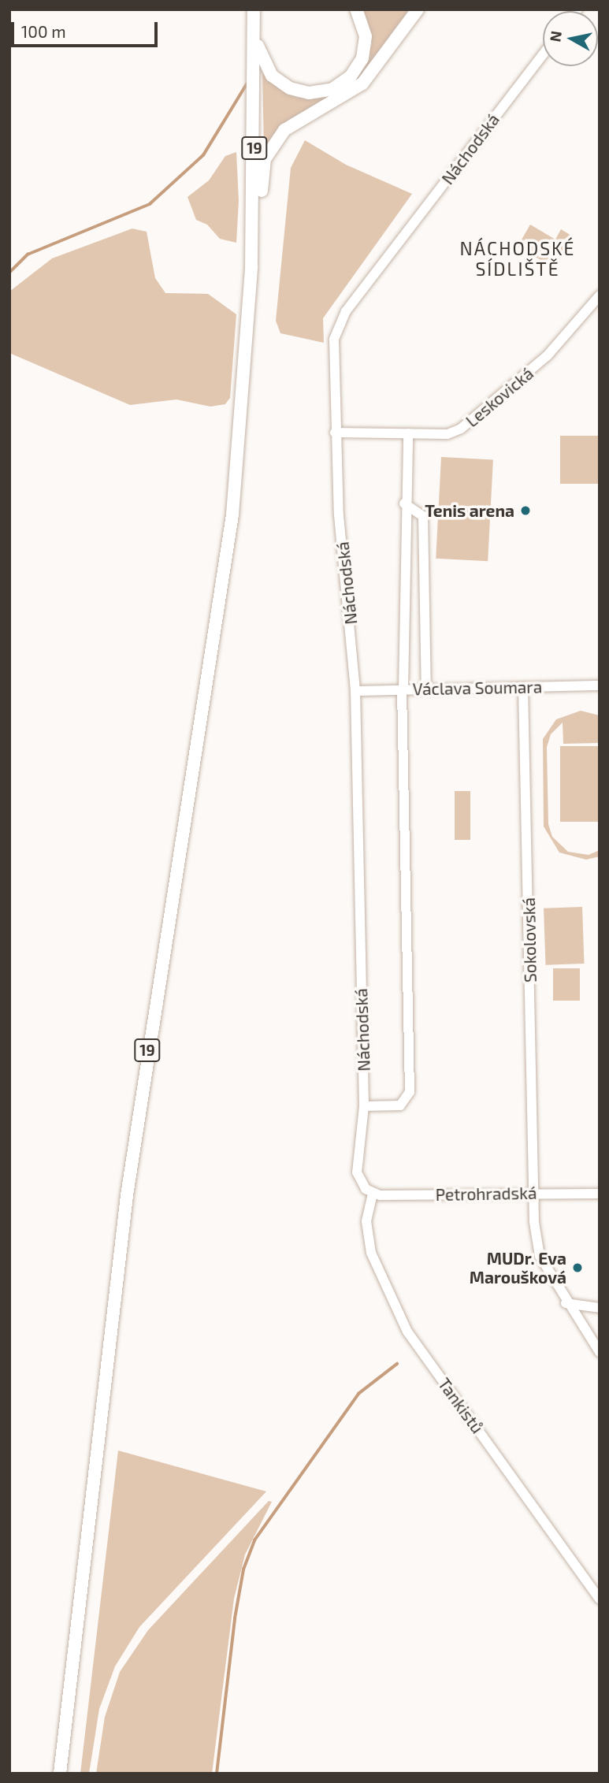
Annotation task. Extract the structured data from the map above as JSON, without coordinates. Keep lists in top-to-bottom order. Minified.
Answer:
{"streets":{"main road":["19"],"street":["Náchodská","Leskovická","Václava Soumara","Sokolovská","Petrohradská","Tankistů"]},"crossings":[["Náchodská","Leskovická"],["Náchodská","Václava Soumara"],["Náchodská","Petrohradská"],["Náchodská","Tankistů"],["Václava Soumara","Sokolovská"],["Sokolovská","Petrohradská"],["Petrohradská","Tankistů"]],"districts":["NÁCHODSKÉ SÍDLIŠTĚ"],"places":["Tenis arena","MUDr. Eva Maroušková"],"scale_bar":"100 m","north":"left"}
